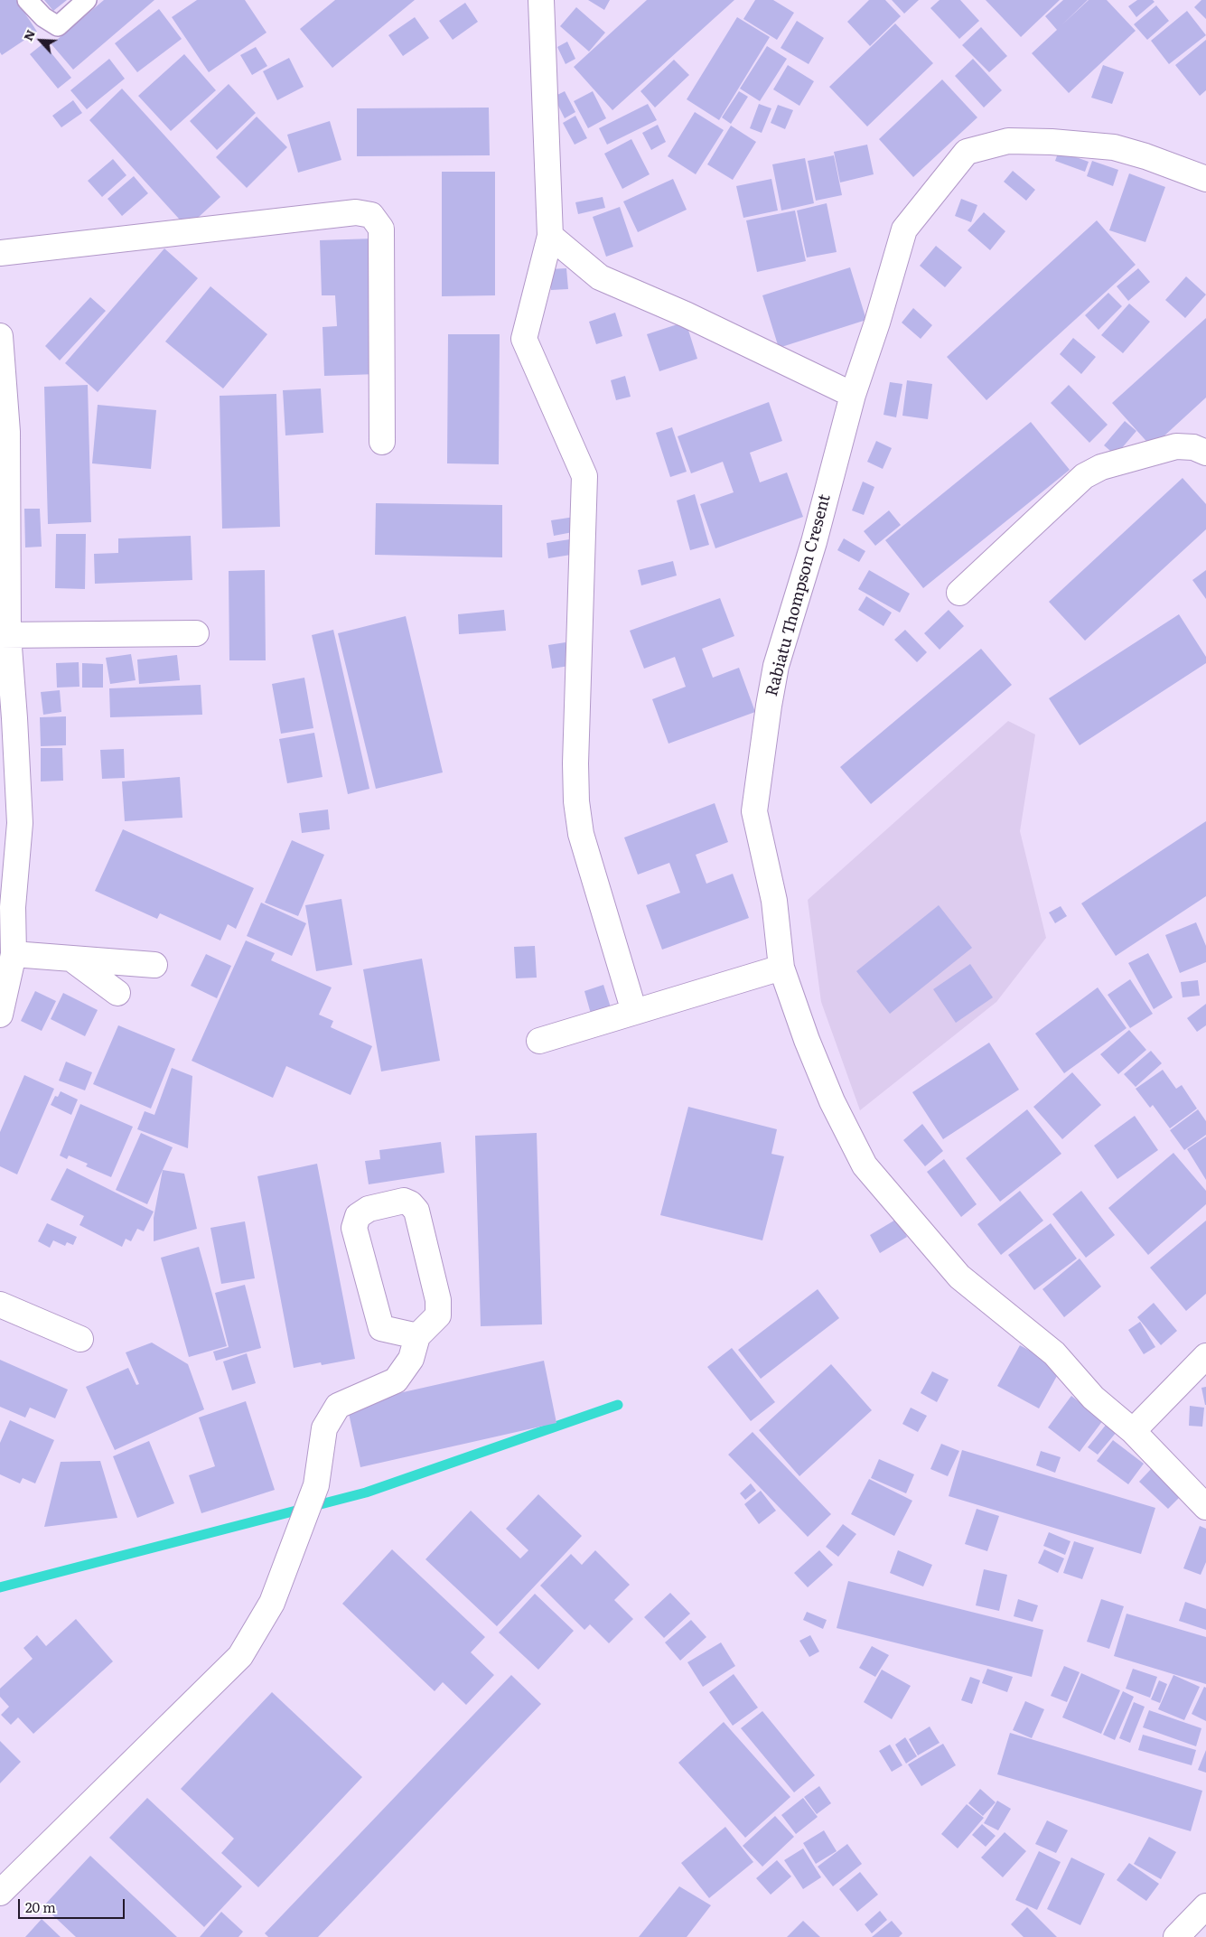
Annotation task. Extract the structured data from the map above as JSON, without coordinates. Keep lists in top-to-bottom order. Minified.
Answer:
{"streets":{"street":["Rabiatu Thompson Cresent"]},"scale_bar":"20 m","north":"top left"}
